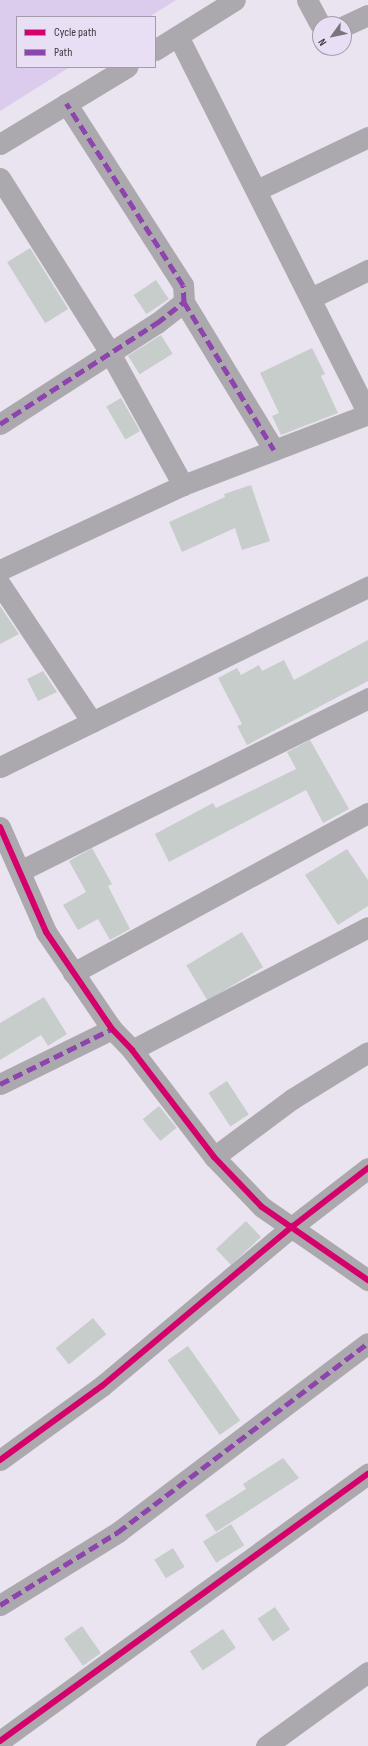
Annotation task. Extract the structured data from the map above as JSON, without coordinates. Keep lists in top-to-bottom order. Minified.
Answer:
{"legend":["Cycle path","Path"],"north":"bottom left"}
